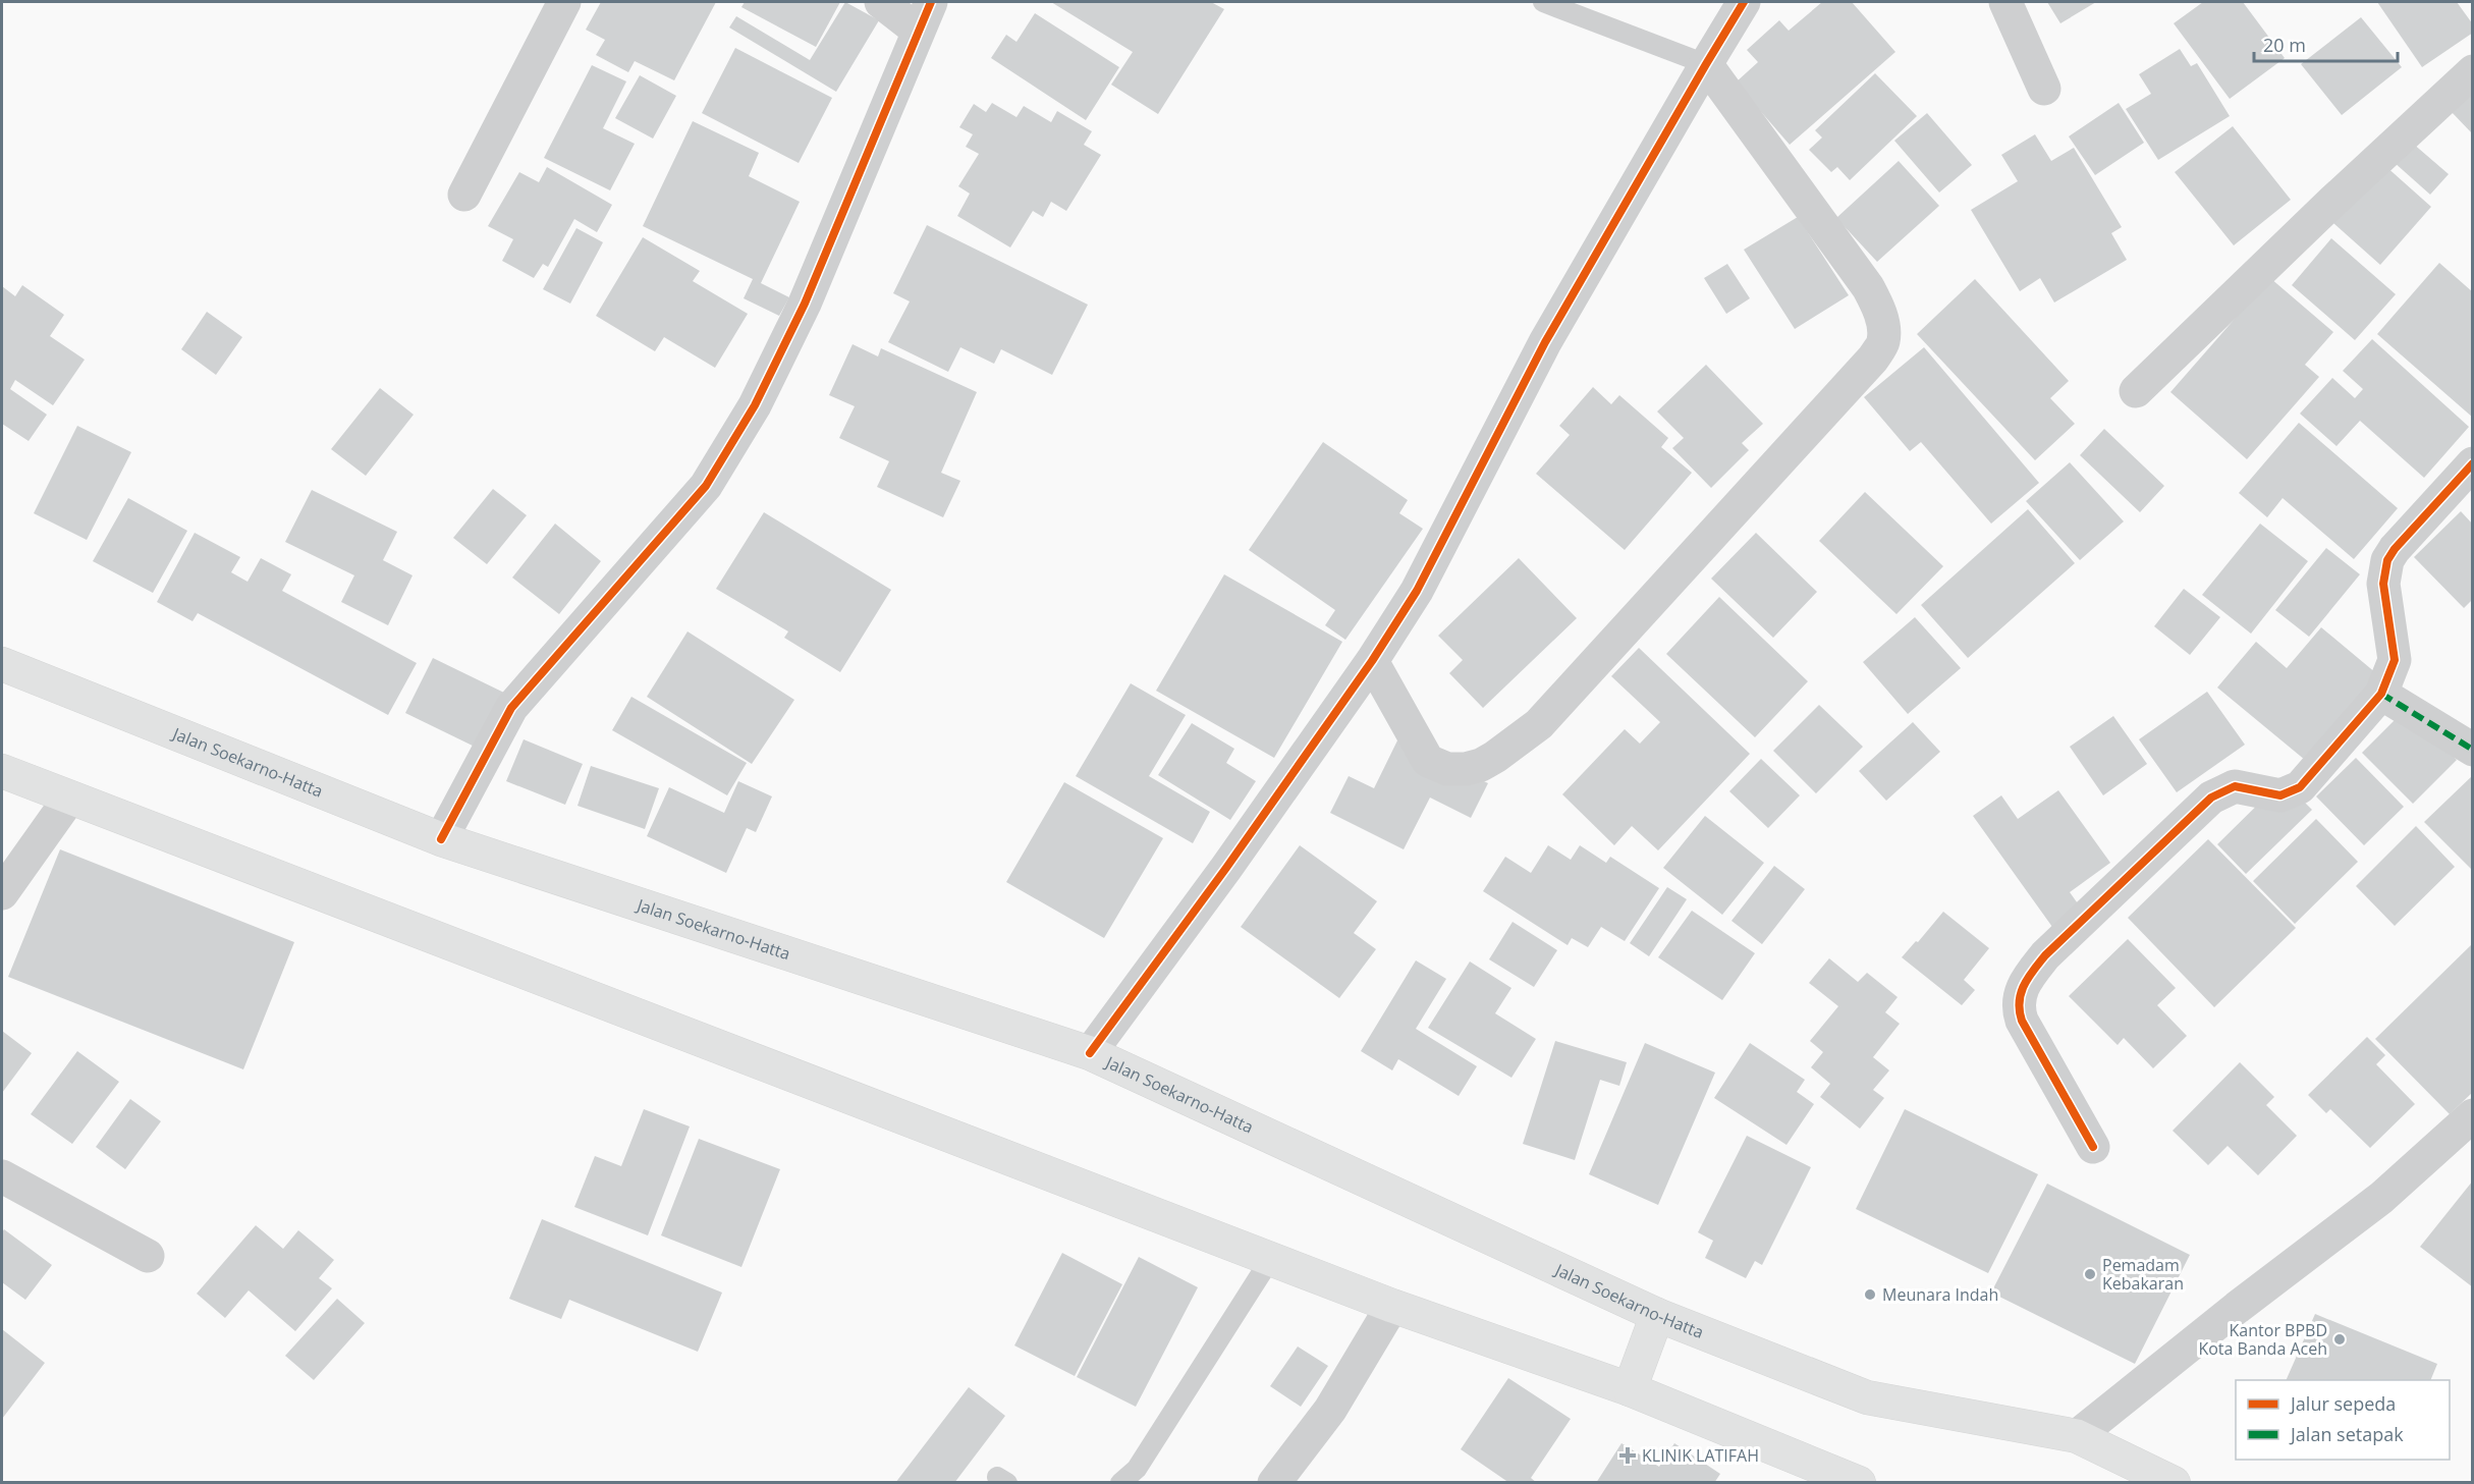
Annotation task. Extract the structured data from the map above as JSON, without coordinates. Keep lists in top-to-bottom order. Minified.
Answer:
{"streets":{"highway":["Jalan Soekarno-Hatta"]},"places":{"other":["Pemadam Kebakaran","Meunara Indah","Kantor BPBD Kota Banda Aceh"],"health":["KLINIK LATIFAH"]},"legend":["Jalur sepeda","Jalan setapak"],"scale_bar":"20 m"}
